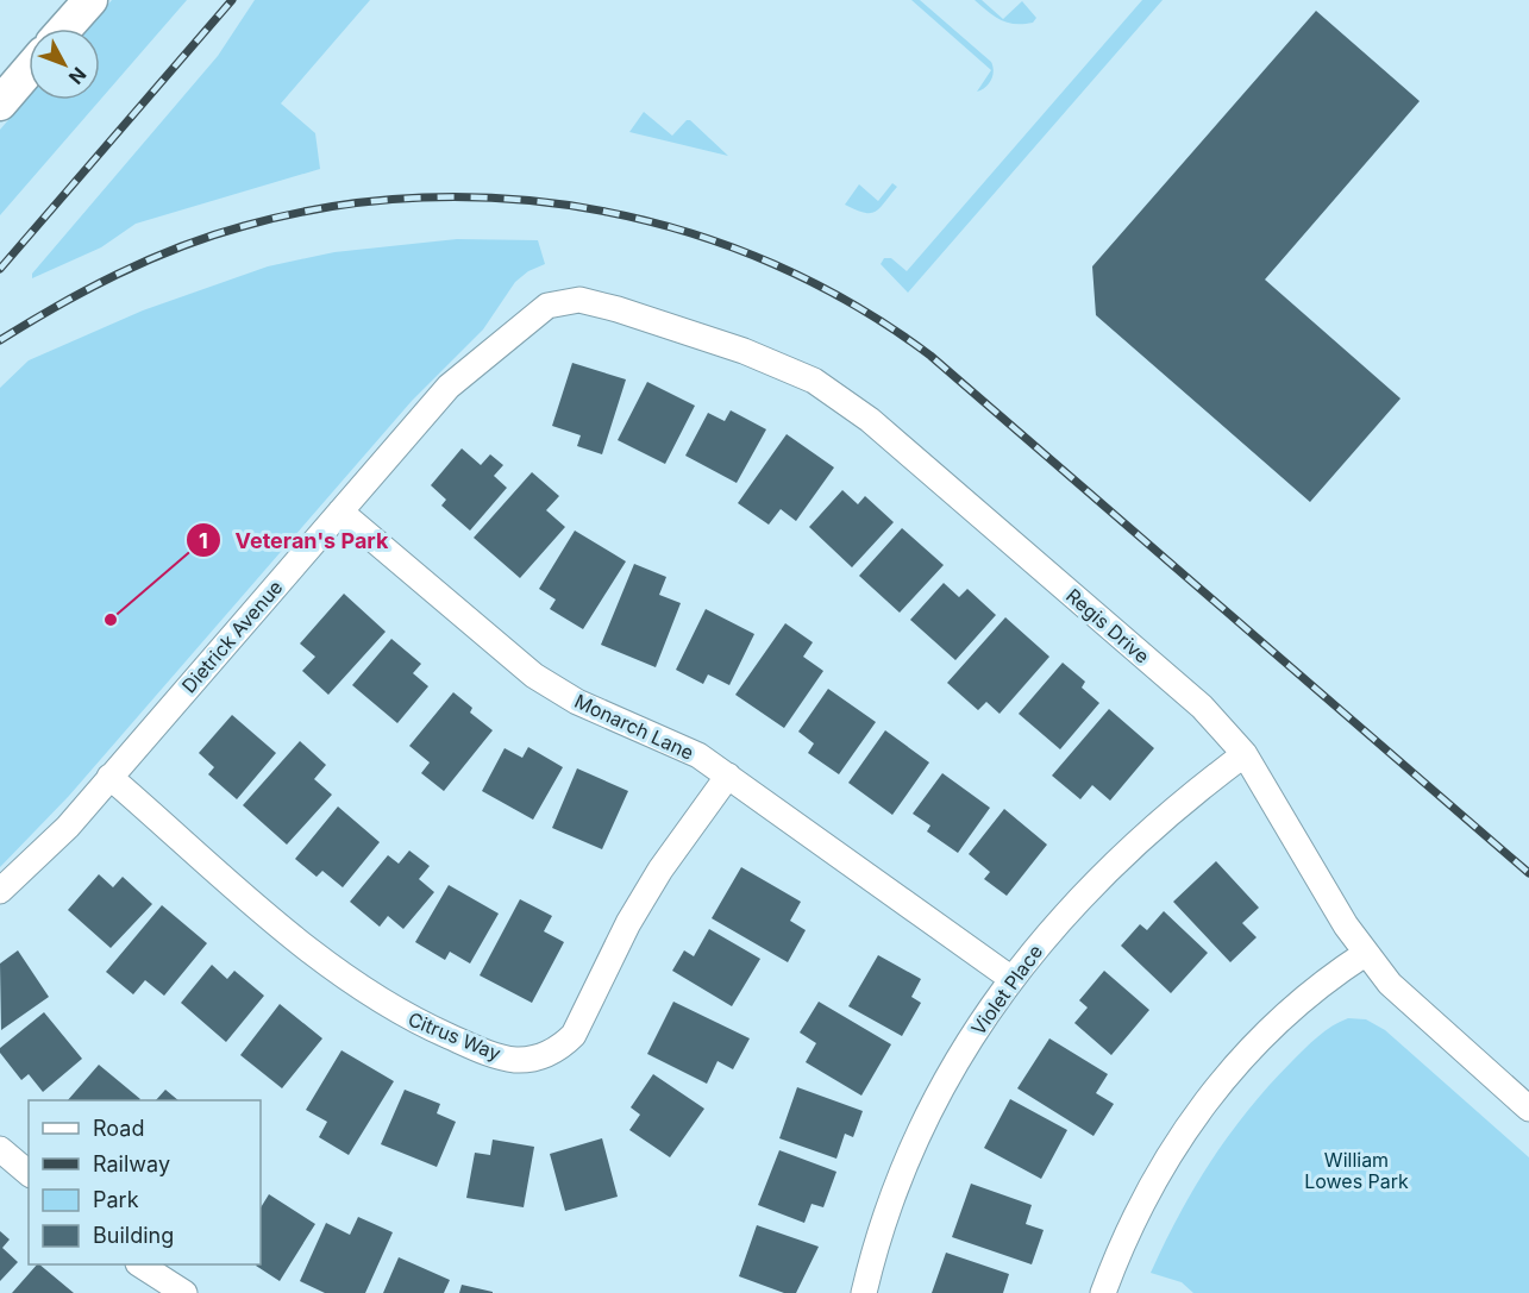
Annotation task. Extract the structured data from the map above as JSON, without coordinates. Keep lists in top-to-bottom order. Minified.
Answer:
{"streets":{"street":["Regis Drive","Dietrick Avenue","Monarch Lane","Violet Place","Citrus Way"]},"crossings":[["Regis Drive","Dietrick Avenue"],["Regis Drive","Violet Place"],["Dietrick Avenue","Monarch Lane"],["Dietrick Avenue","Citrus Way"],["Monarch Lane","Violet Place"],["Monarch Lane","Citrus Way"]],"parks":["William Lowes Park"],"places":["Veteran's Park"],"legend":["Road","Railway","Park","Building"],"north":"bottom right"}
